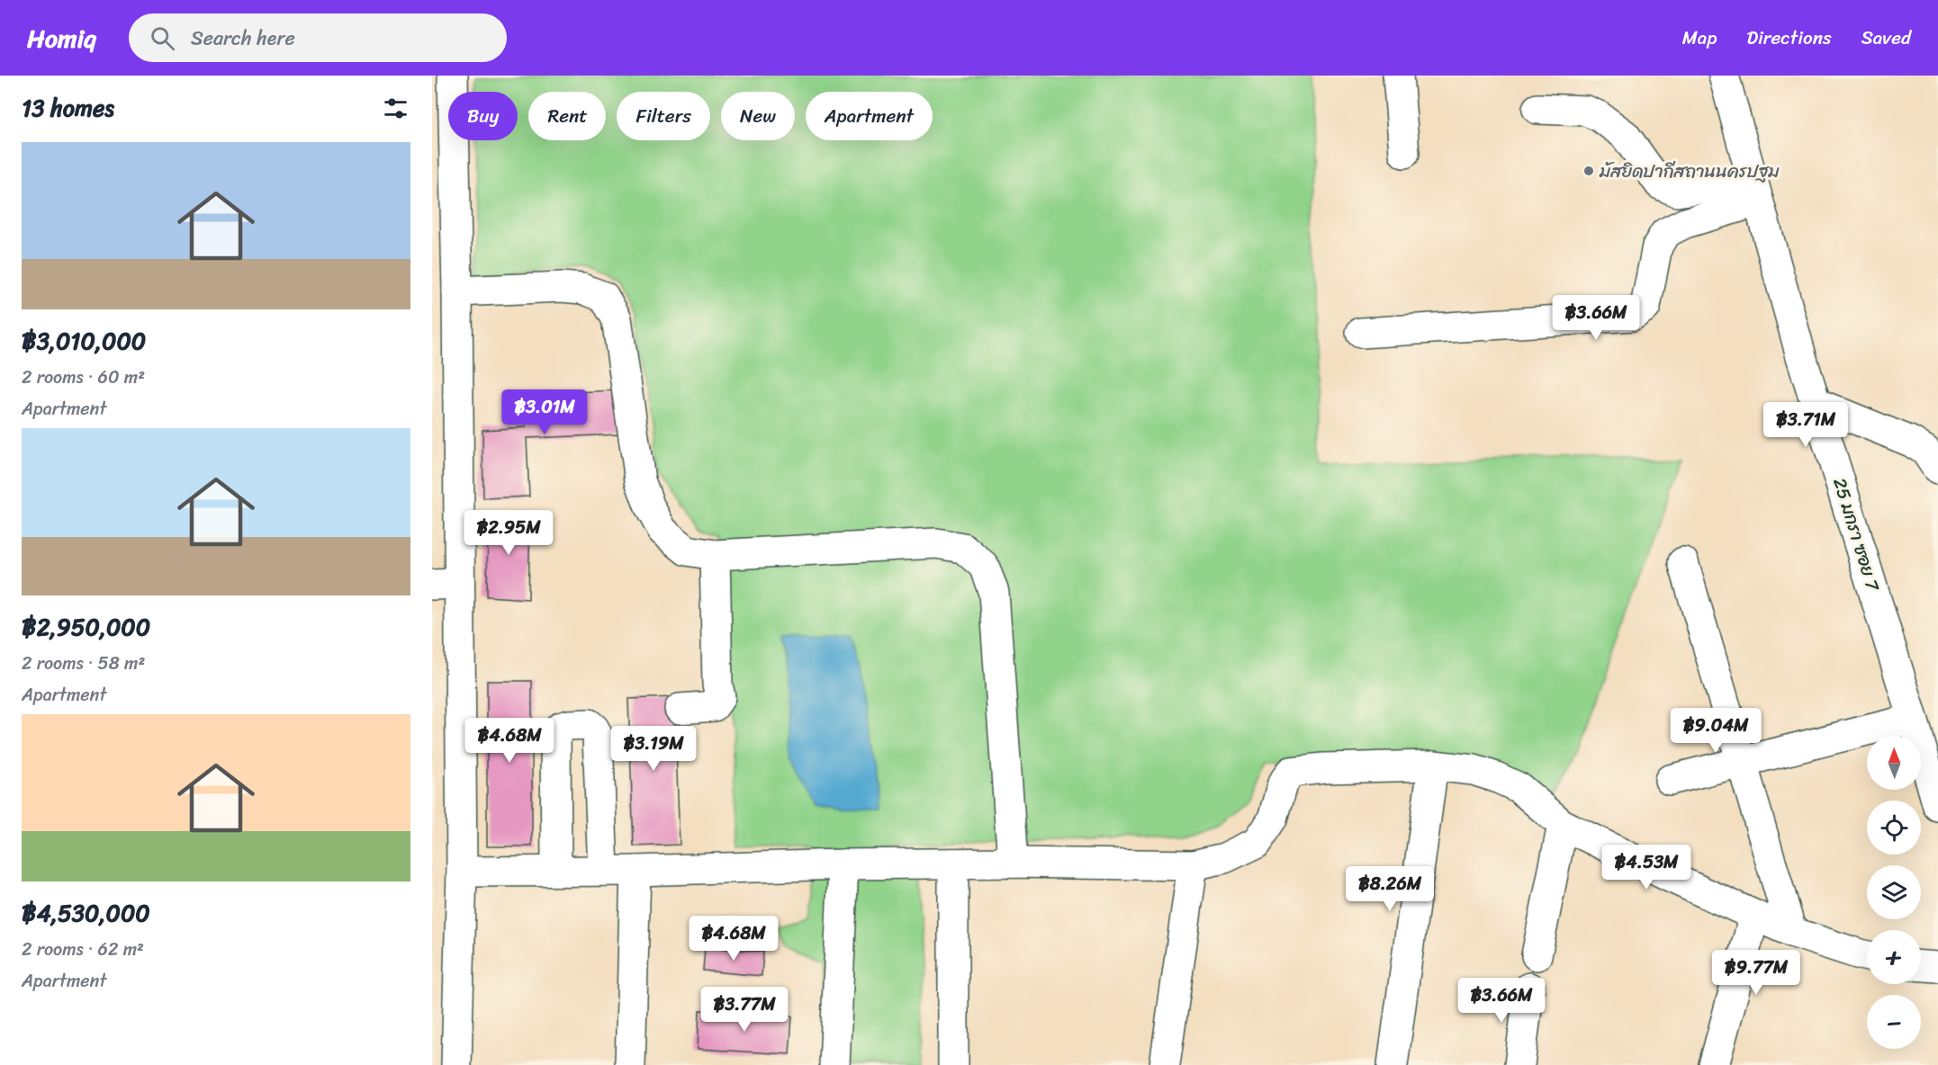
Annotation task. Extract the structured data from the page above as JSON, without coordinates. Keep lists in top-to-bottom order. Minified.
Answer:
{"streets":{"street":["25 มกรา ซอย 7"]},"places":["มัสยิดปากีสถานนครปฐม"],"north":"top","page":{"header":"Homiq","search":"Search here","nav":["Map","Directions","Saved"],"heading":"13 homes","chip":["Buy","Rent","Filters","New","Apartment"],"list":[{"name":"฿3,010,000","note":"2 rooms · 60 m² · Apartment"},{"name":"฿2,950,000","note":"2 rooms · 58 m² · Apartment"},{"name":"฿4,530,000","note":"2 rooms · 62 m² · Apartment"}],"price":["฿3.66M","฿3.01M","฿3.71M","฿2.95M","฿9.04M","฿4.68M","฿3.19M","฿4.53M","฿8.26M","฿4.68M","฿9.77M","฿3.66M","฿3.77M"],"map_buttons":["+","−"]}}
